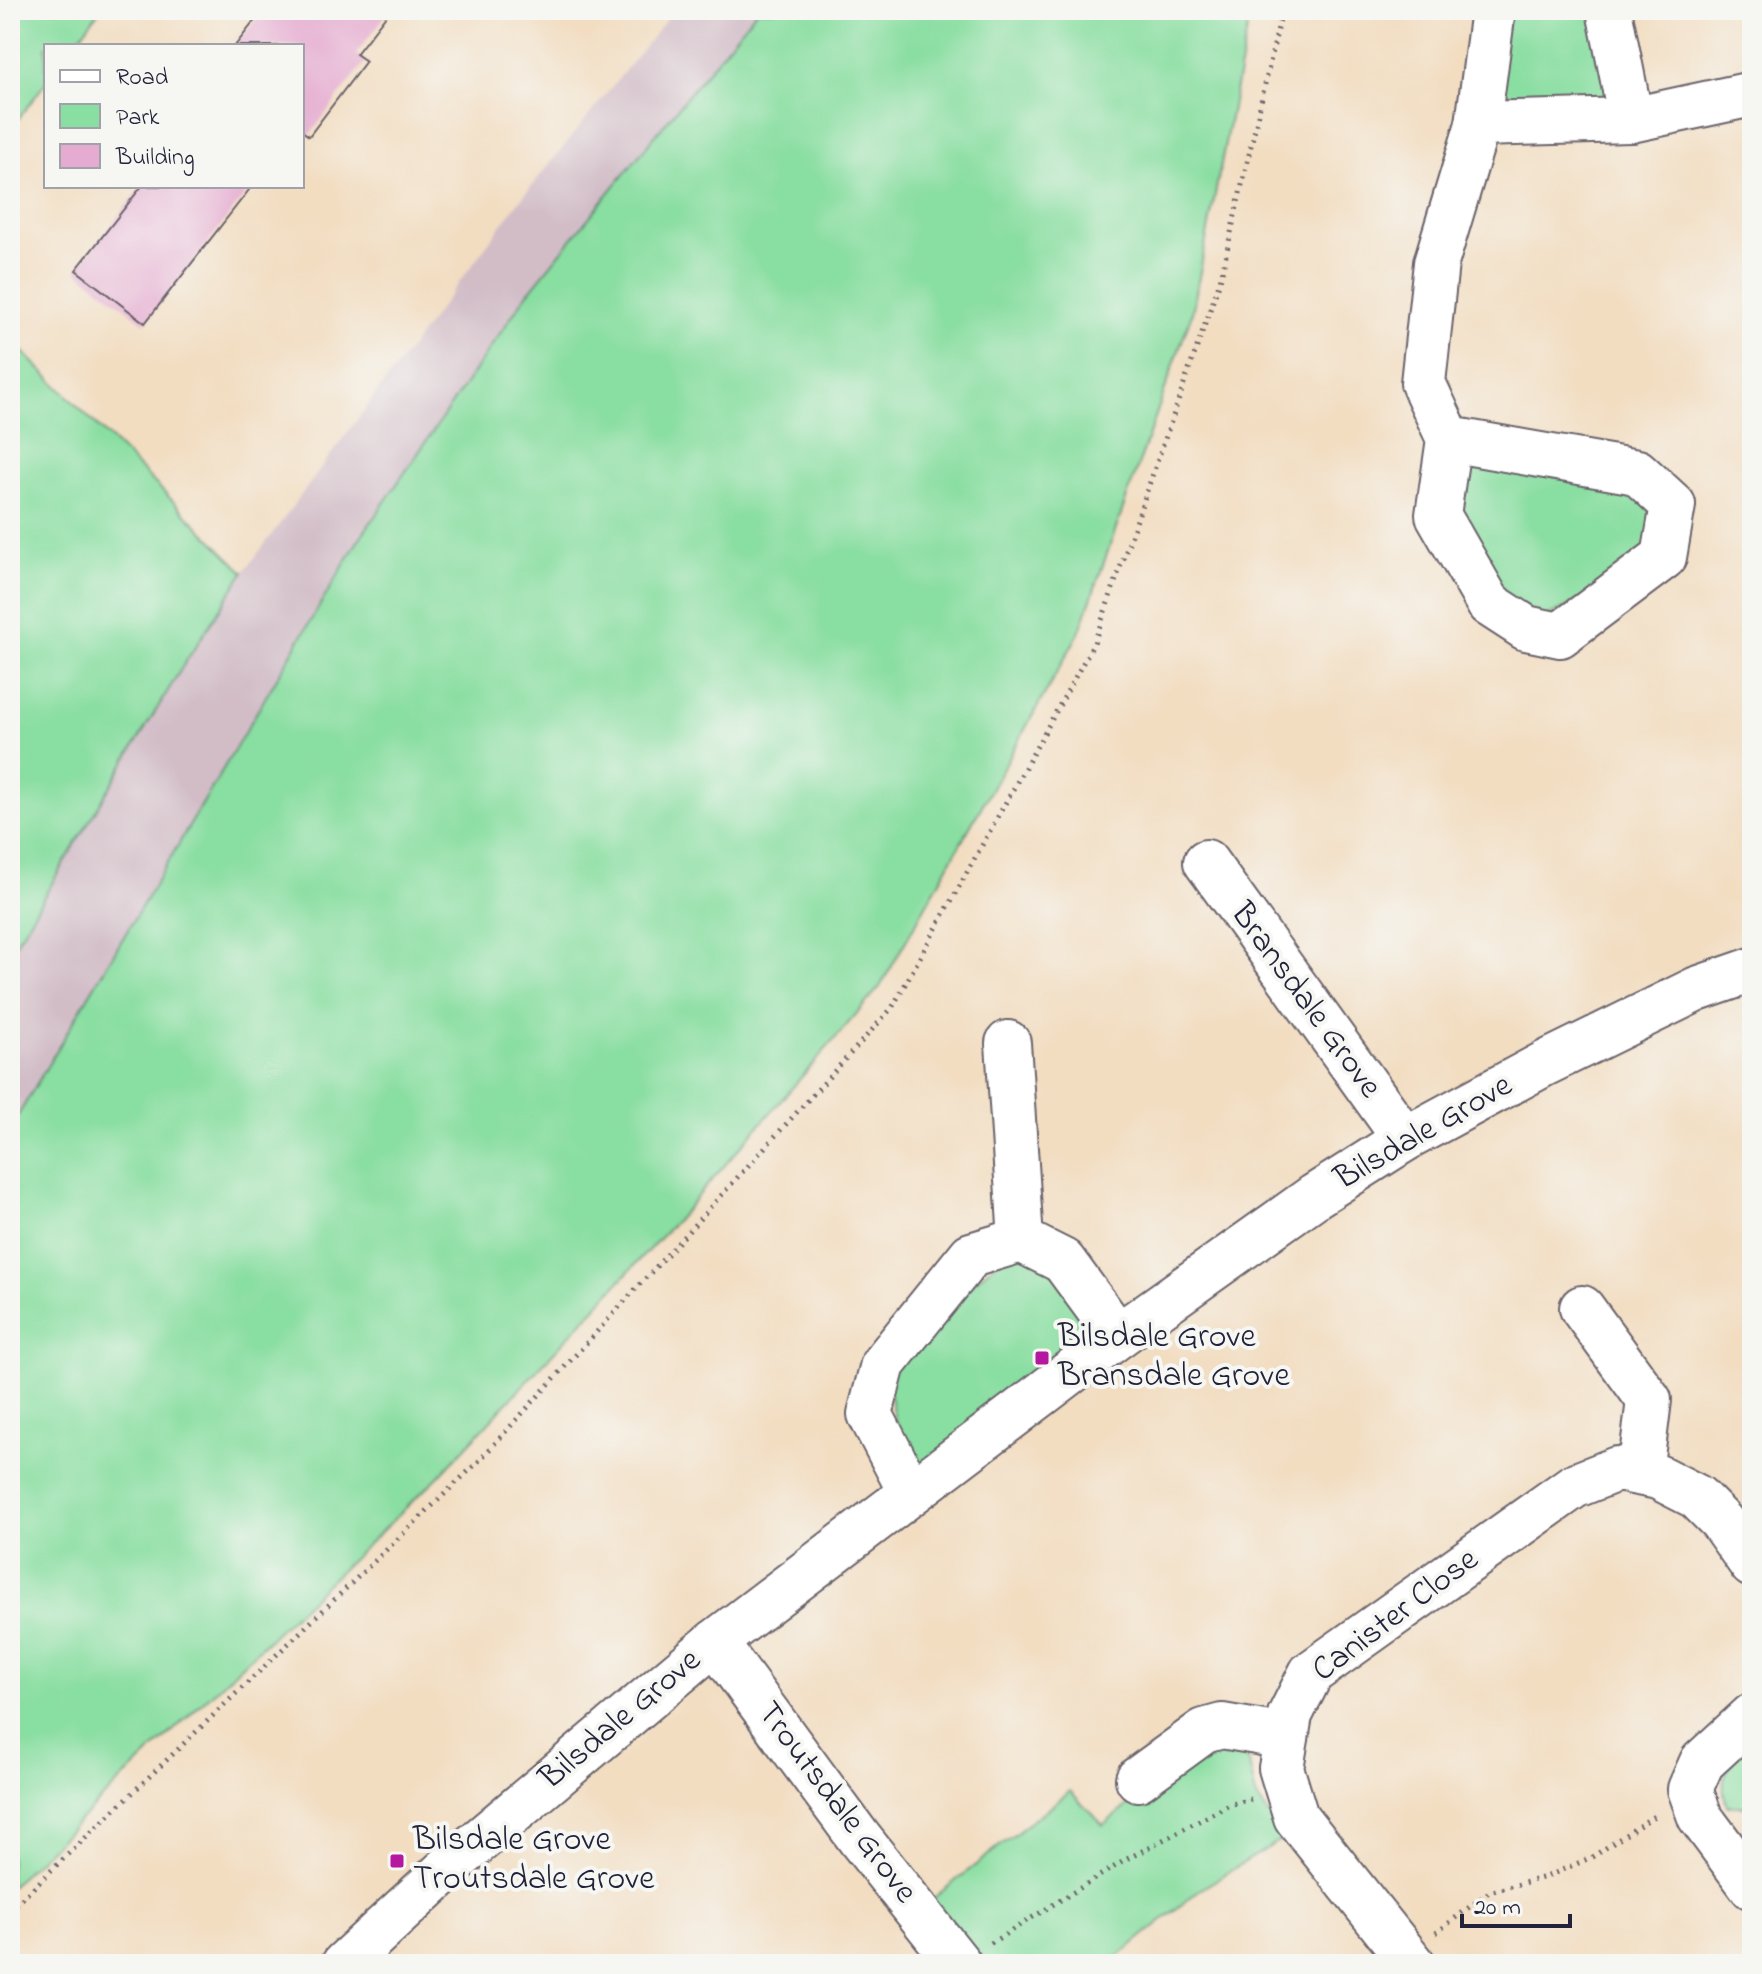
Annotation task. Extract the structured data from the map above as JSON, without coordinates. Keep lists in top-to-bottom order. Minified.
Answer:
{"streets":{"street":["Bransdale Grove","Bilsdale Grove","Canister Close","Troutsdale Grove"]},"crossings":[["Bransdale Grove","Bilsdale Grove"],["Bilsdale Grove","Troutsdale Grove"]],"places":{"transit":["Bilsdale Grove Bransdale Grove","Bilsdale Grove Troutsdale Grove"]},"legend":["Road","Park","Building"],"scale_bar":"20 m"}
